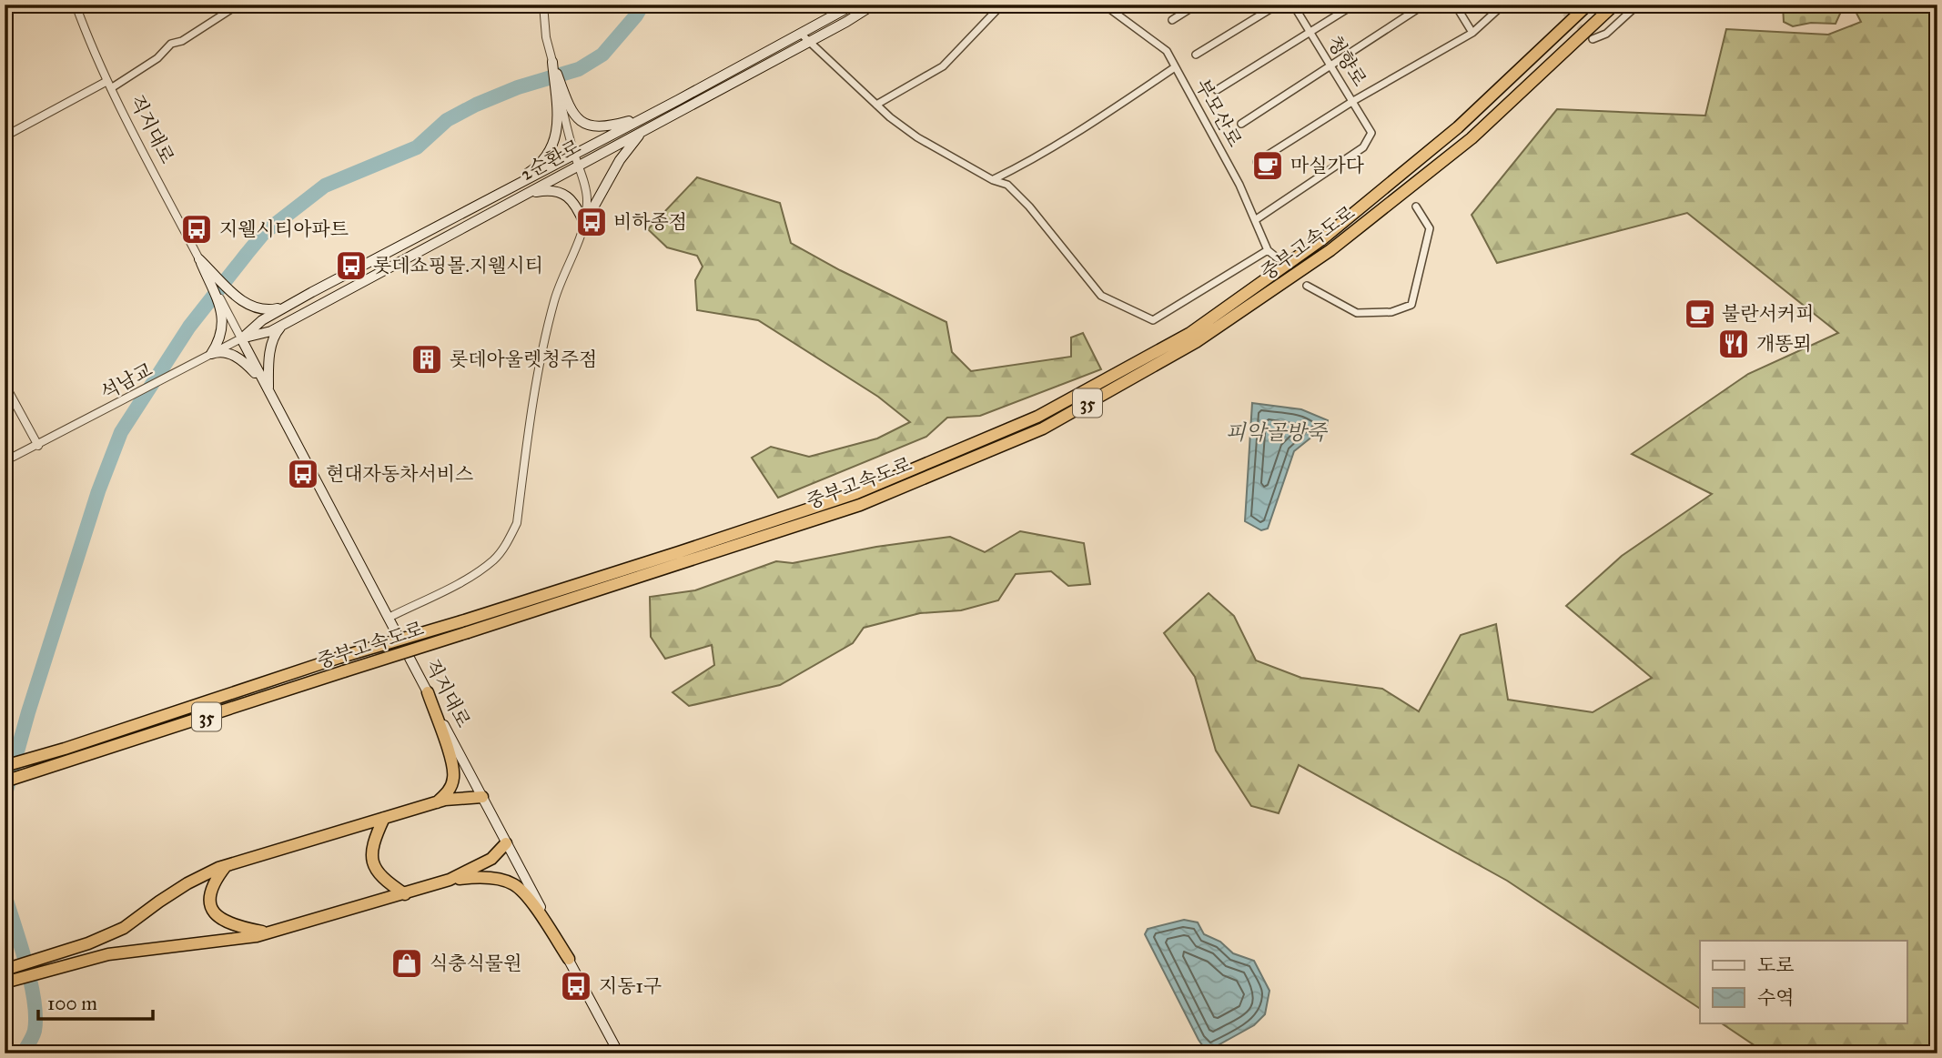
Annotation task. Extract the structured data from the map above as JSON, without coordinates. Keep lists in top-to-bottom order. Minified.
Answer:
{"streets":{"highway":["중부고속도로","35"],"main road":["직지대로","2순환로"],"street":["청향로","부모산로","석남교"]},"crossings":[["청향로","부모산로"],["직지대로","2순환로"],["2순환로","석남교"]],"water":["피악골방죽"],"places":{"cafe":["마실가다","불란서커피"],"bus stop":["비하종점","지웰시티아파트","롯데쇼핑몰.지웰시티","현대자동차서비스","지동1구"],"restaurant":["개똥뫼"],"building":["롯데아울렛청주점"],"shop":["식충식물원"]},"legend":["도로","수역"],"scale_bar":"100 m"}
